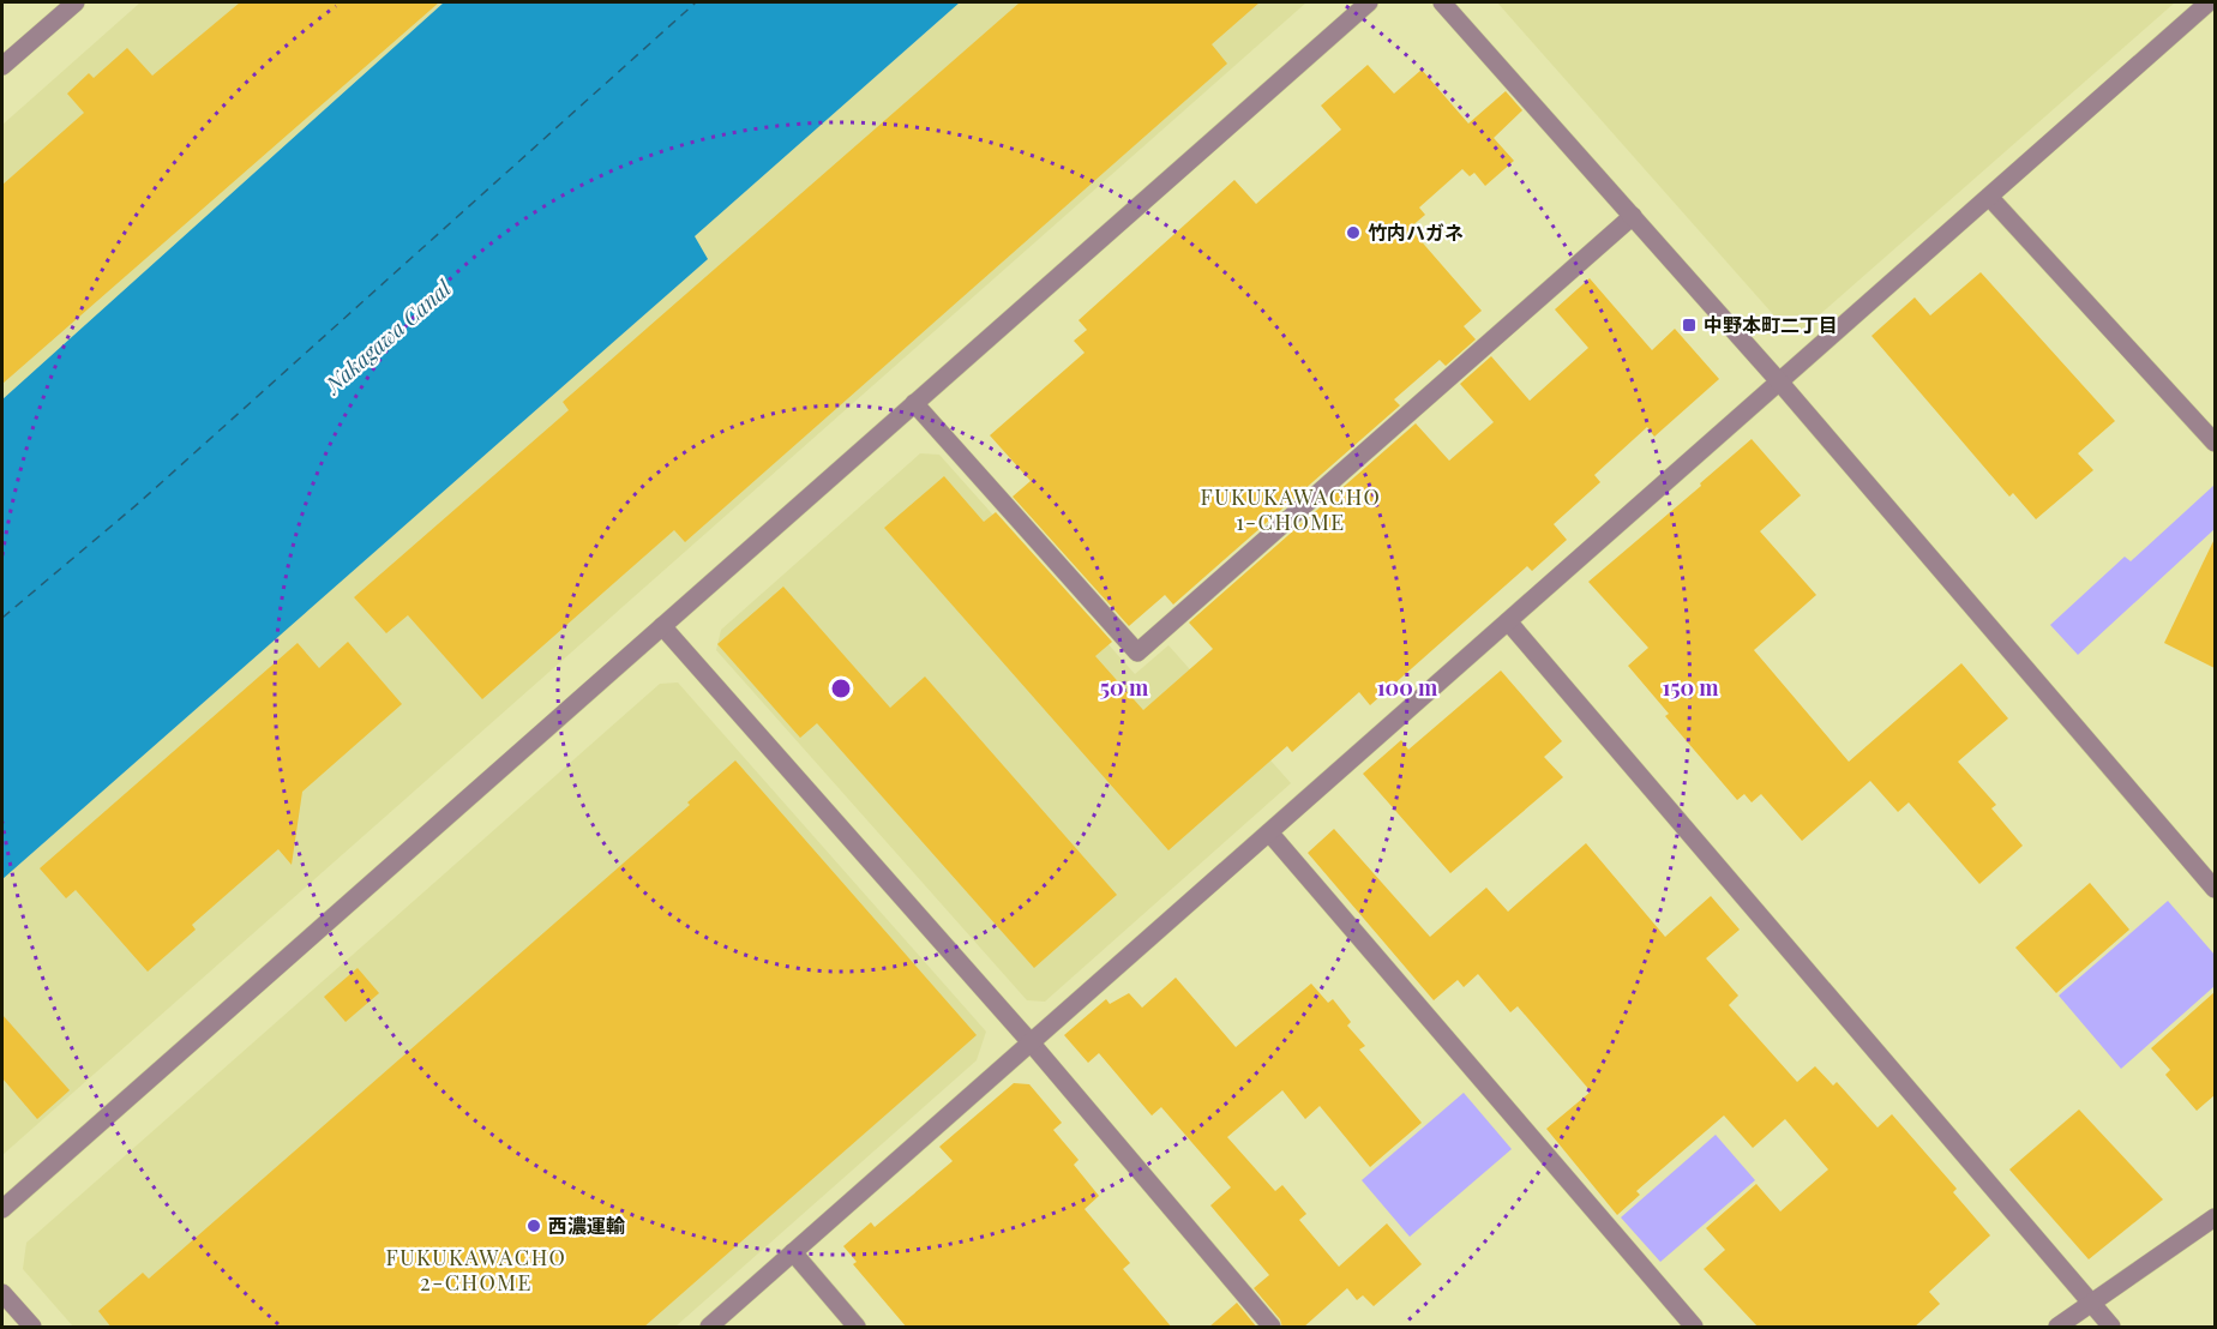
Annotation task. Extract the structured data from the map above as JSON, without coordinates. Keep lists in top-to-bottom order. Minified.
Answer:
{"districts":["FUKUKAWACHO 1-CHOME","FUKUKAWACHO 2-CHOME"],"water":["Nakagawa Canal"],"places":{"other":["竹内ハガネ","西濃運輸"],"transit":["中野本町二丁目"]},"rings":["50 m","100 m","150 m"]}
